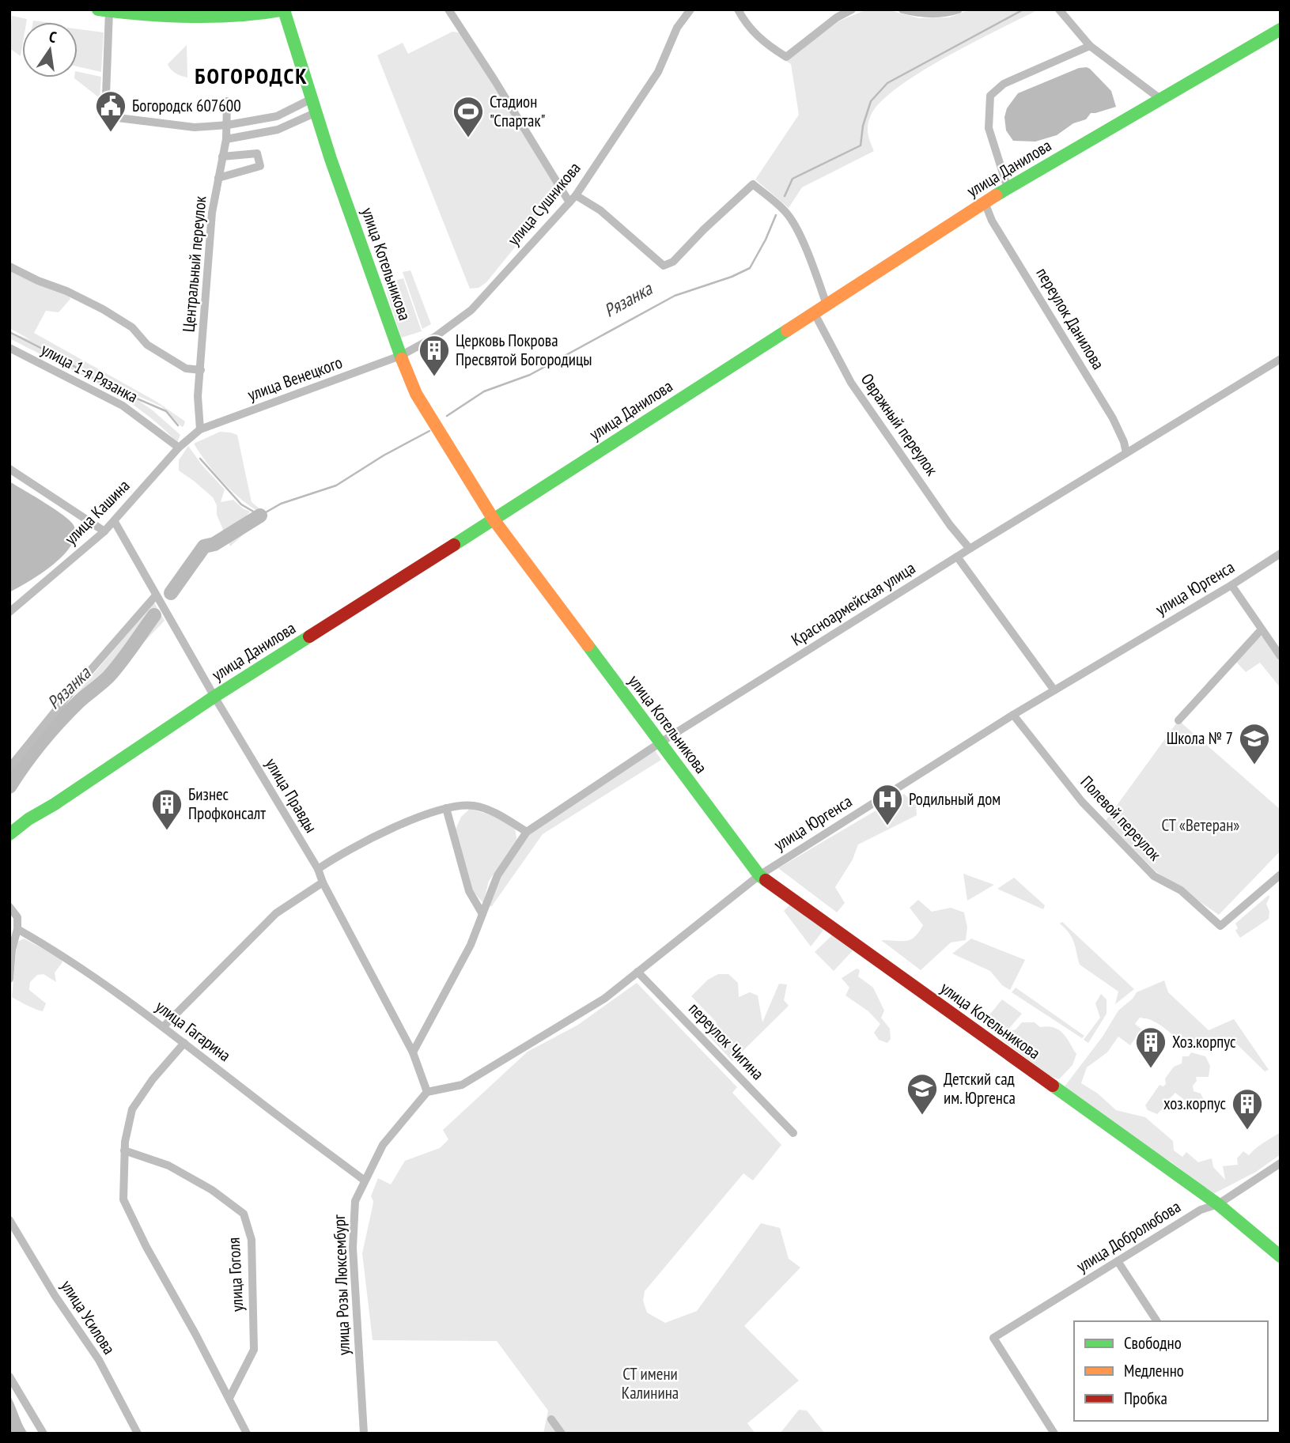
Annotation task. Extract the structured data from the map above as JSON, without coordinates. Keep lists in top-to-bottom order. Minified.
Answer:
{"streets":{"street":["улица Данилова","улица Сушникова","Центральный переулок","улица Котельникова","переулок Данилова","улица 1-я Рязанка","улица Венецкого","Овражный переулок","улица Кашина","улица Юргенса","Красноармейская улица","улица Правды","Полевой переулок","улица Гагарина","переулок Чигина","улица Добролюбова","улица Гоголя","улица Розы Люксембург","улица Усилова"]},"crossings":[["улица Данилова","улица Котельникова"],["улица Данилова","переулок Данилова"],["улица Данилова","Овражный переулок"],["улица Данилова","улица Правды"],["улица Сушникова","улица Котельникова"],["улица Сушникова","улица Венецкого"],["Центральный переулок","улица Венецкого"],["Центральный переулок","улица Кашина"],["улица Котельникова","улица Венецкого"],["улица Котельникова","улица Юргенса"],["улица Котельникова","Красноармейская улица"],["улица Котельникова","улица Добролюбова"],["переулок Данилова","Красноармейская улица"],["улица 1-я Рязанка","улица Кашина"],["улица Венецкого","улица Кашина"],["Овражный переулок","Красноармейская улица"],["улица Кашина","улица Правды"],["улица Юргенса","улица Правды"],["улица Юргенса","Полевой переулок"],["улица Юргенса","переулок Чигина"],["улица Юргенса","улица Розы Люксембург"],["Красноармейская улица","улица Правды"],["улица Правды","улица Розы Люксембург"],["улица Гагарина","улица Розы Люксембург"]],"districts":["БОГОРОДСК"],"water":["Рязанка"],"parks":["СТ «Ветеран»","СТ имени Калинина"],"places":{"public building":["Богородск 607600"],"sports":["Стадион \"Спартак\""],"building":["Церковь Покрова Пресвятой Богородицы","Бизнес Профконсалт","Хоз.корпус","хоз.корпус"],"school or university":["Школа № 7","Детский сад им. Юргенса"],"hospital":["Родильный дом"]},"legend":["Свободно","Медленно","Пробка"],"north":"top"}
